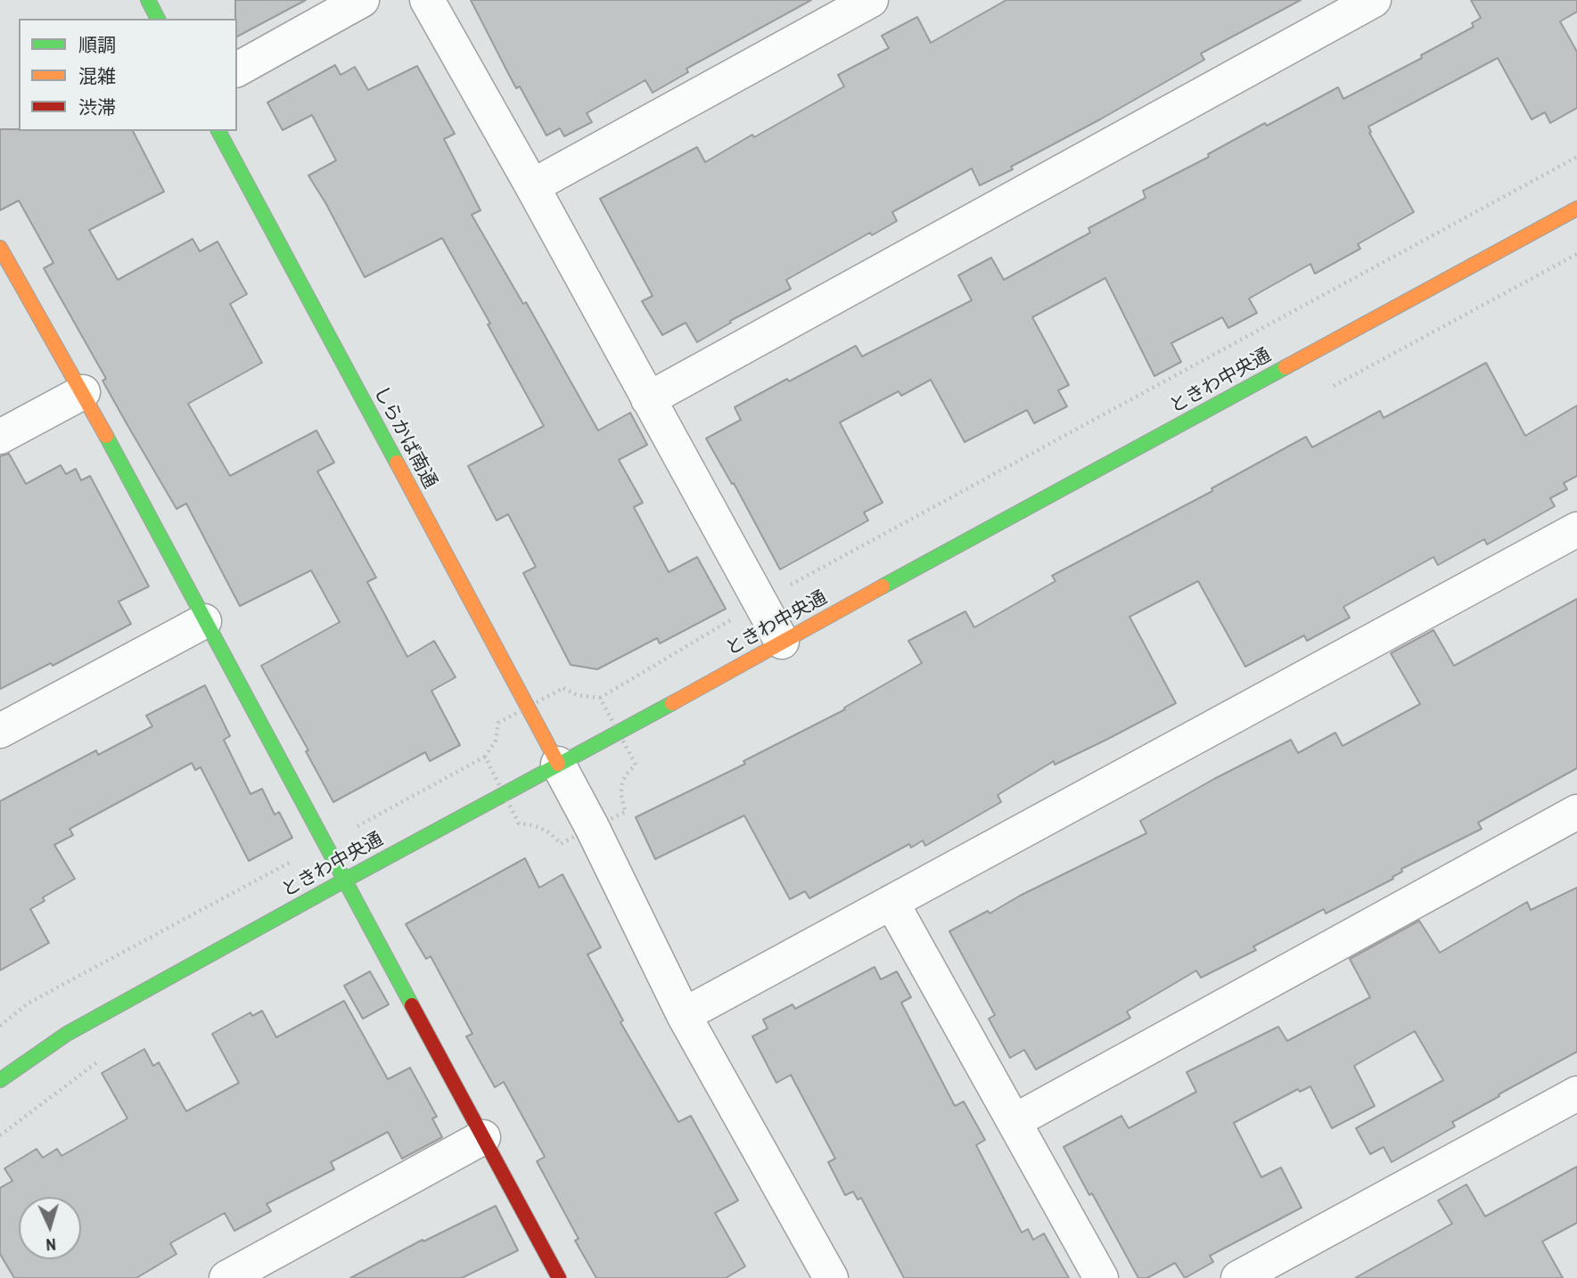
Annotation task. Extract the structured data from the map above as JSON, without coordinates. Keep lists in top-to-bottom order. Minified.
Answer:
{"streets":{"street":["ときわ中央通","しらかば南通"]},"crossings":[["ときわ中央通","しらかば南通"]],"legend":["順調","混雑","渋滞"],"north":"bottom"}
